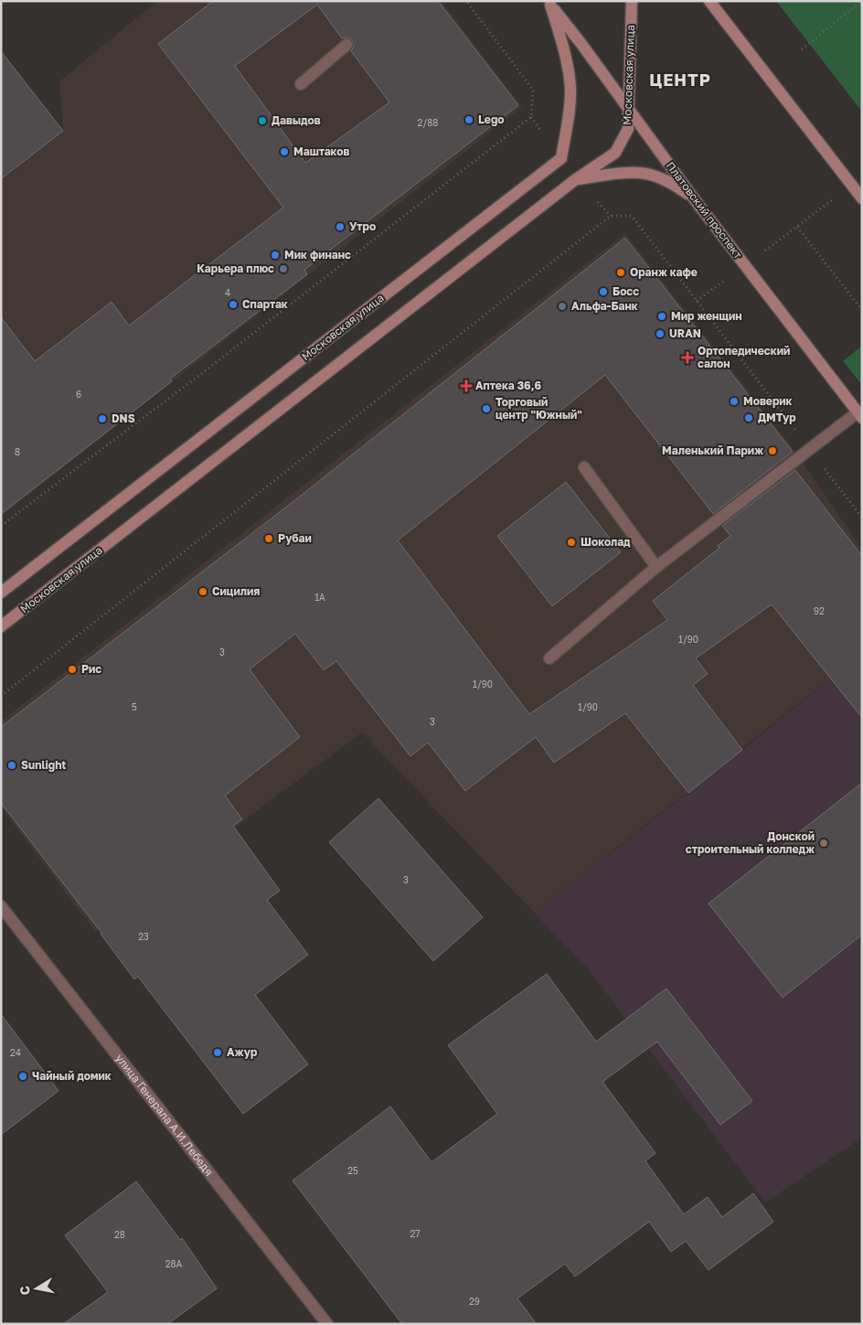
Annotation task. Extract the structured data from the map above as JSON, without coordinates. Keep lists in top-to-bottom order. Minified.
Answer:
{"streets":{"main road":["Московская улица","Платовский проспект"],"street":["улица Генерала А.И.Лебедя"]},"crossings":[["Московская улица","Платовский проспект"]],"districts":["ЦЕНТР"],"places":{"other":["Lego","Давыдов","Маштаков","Утро","Мик финанс","Карьера плюс","Оранж кафе","Босс","Спартак","Альфа-Банк","Мир женщин","URAN","Моверик","Торговый центр \"Южный\"","ДМТур","DNS","Маленький Париж","Рубаи","Шоколад","Сицилия","Рис","Sunlight","Донской строительный колледж","Ажур","Чайный домик"],"health":["Ортопедический салон","Аптека 36,6"]},"house_numbers":["2/88","4","6","8","1А","92","1/90","3","1/90","5","1/90","3","3","23","24","25","27","28","28А","29"],"north":"left"}
